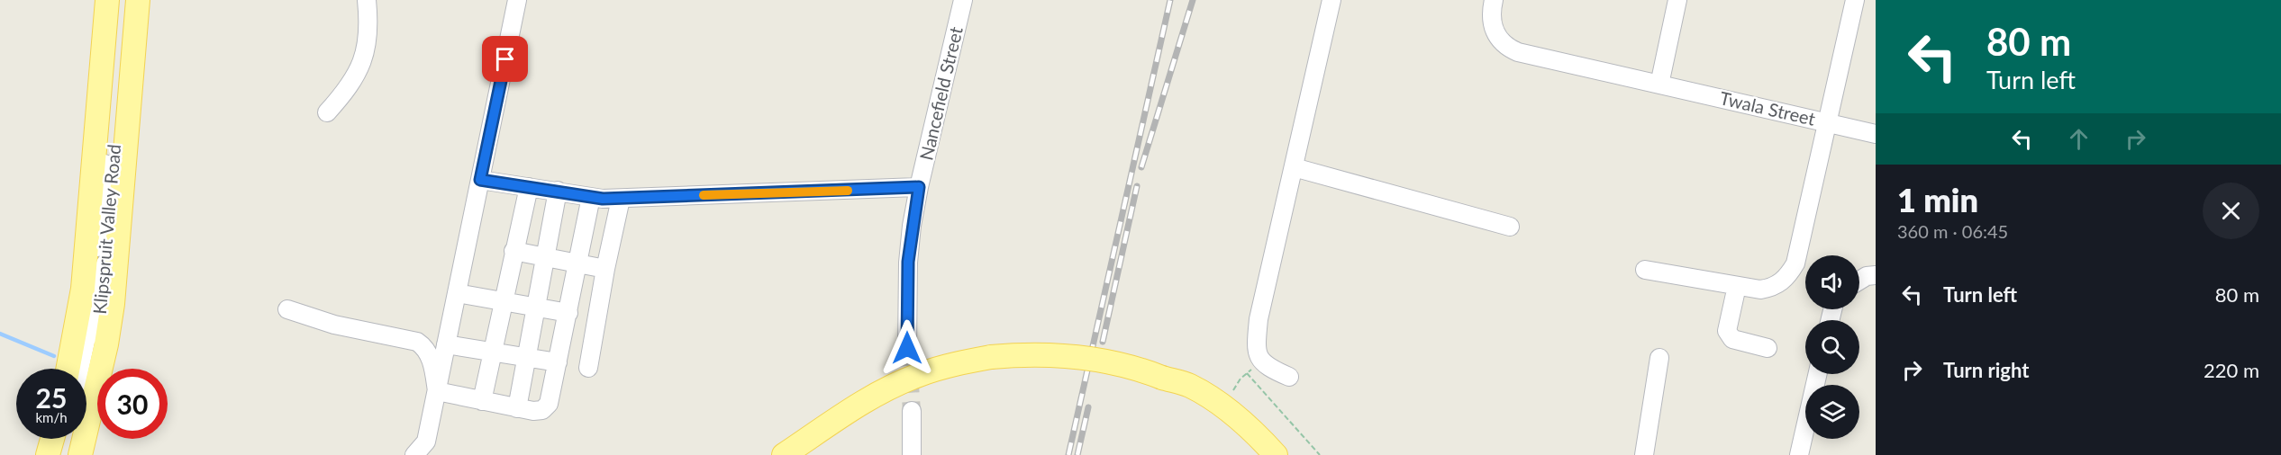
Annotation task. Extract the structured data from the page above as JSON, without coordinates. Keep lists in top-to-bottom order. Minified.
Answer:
{"streets":{"main road":["Klipspruit Valley Road"],"street":["Nancefield Street","Twala Street"]},"page":{"turn":["80 m","Turn left"],"heading":["1 min","360 m · 06:45"],"list":[{"name":"Turn left","value":"80 m"},{"name":"Turn right","value":"220 m"}],"speed":"25 km/h","limit":"30"}}
